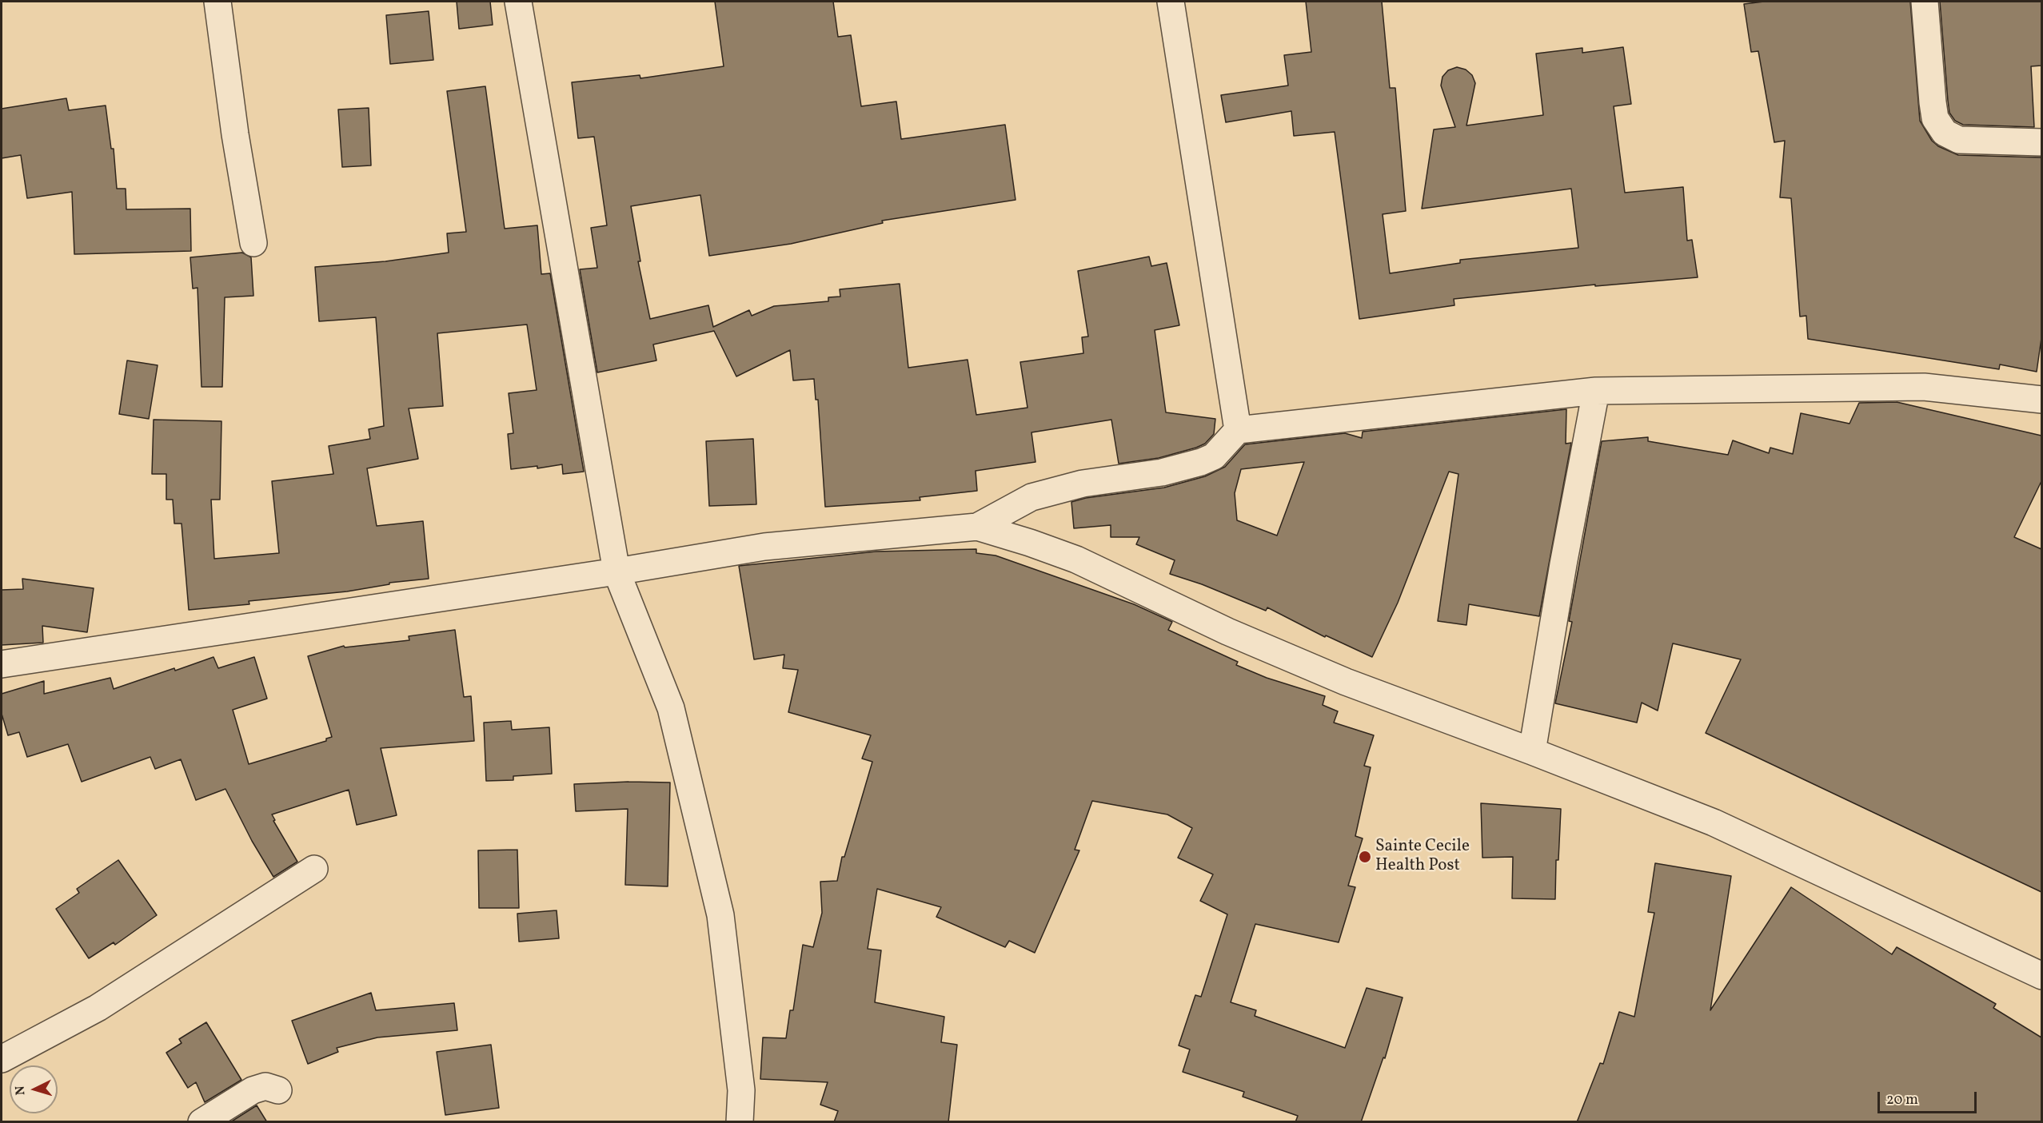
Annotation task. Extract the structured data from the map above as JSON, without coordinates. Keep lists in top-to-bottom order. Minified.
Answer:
{"places":["Sainte Cecile Health Post"],"scale_bar":"20 m","north":"left"}
